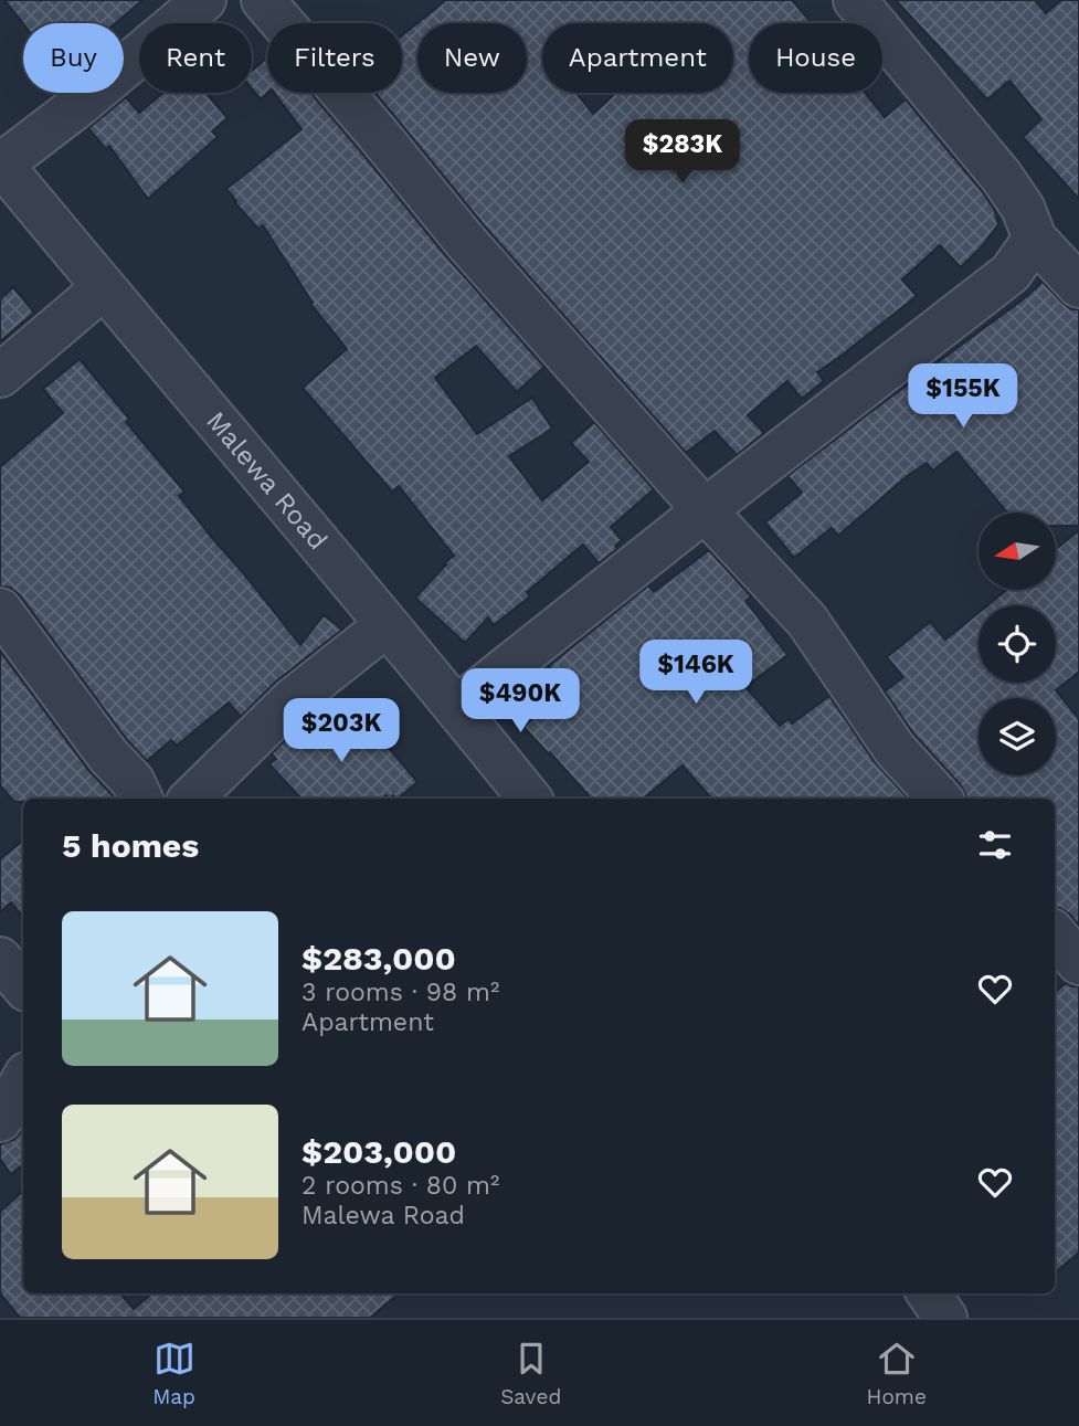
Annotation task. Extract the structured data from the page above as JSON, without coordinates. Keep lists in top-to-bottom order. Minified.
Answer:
{"streets":{"street":["Malewa Road"]},"north":"left","page":{"chip":["Buy","Rent","Filters","New","Apartment","House"],"price":["$283K","$155K","$146K","$490K","$203K"],"heading":"5 homes","list":[{"name":"$283,000","note":"3 rooms · 98 m² · Apartment"},{"name":"$203,000","note":"2 rooms · 80 m² · Malewa Road"}],"tabs":["Map","Saved","Home"]}}
